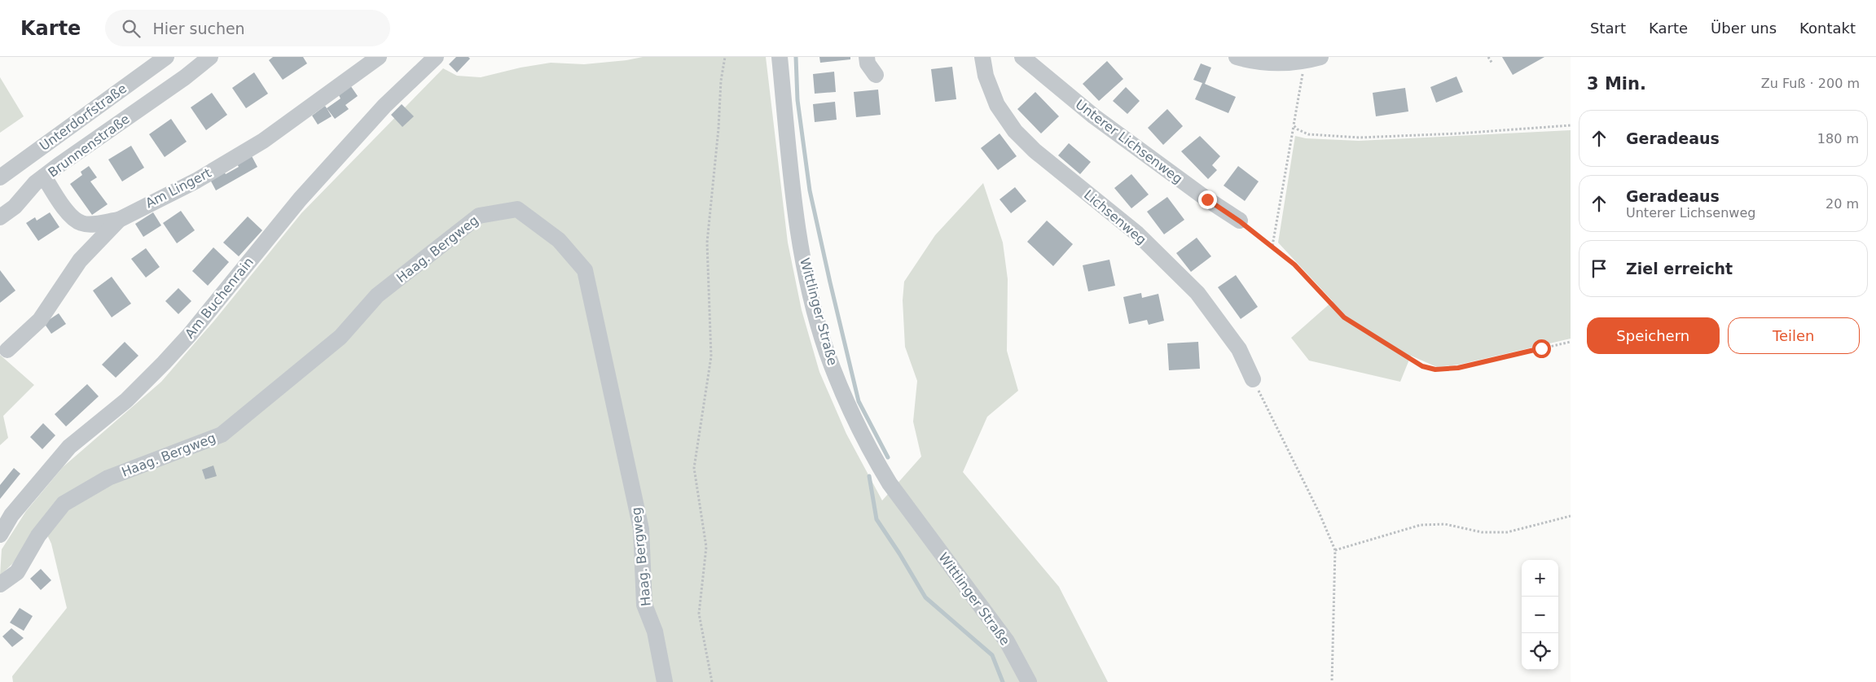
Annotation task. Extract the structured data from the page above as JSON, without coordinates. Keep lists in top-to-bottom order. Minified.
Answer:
{"streets":{"street":["Unterdorfstraße","Unterer Lichsenweg","Brunnenstraße","Am Lingert","Lichsenweg","Haag. Bergweg","Am Buchenrain","Wittlinger Straße"]},"crossings":[["Brunnenstraße","Am Lingert"]],"page":{"header":"Karte","search":"Hier suchen","nav":["Start","Karte","Über uns","Kontakt"],"heading":["3 Min.","Zu Fuß · 200 m"],"list":[["Geradeaus","180 m"],["Geradeaus","Unterer Lichsenweg","20 m"],"Ziel erreicht"],"buttons":["Speichern","Teilen"],"map_buttons":["+","−"]}}
